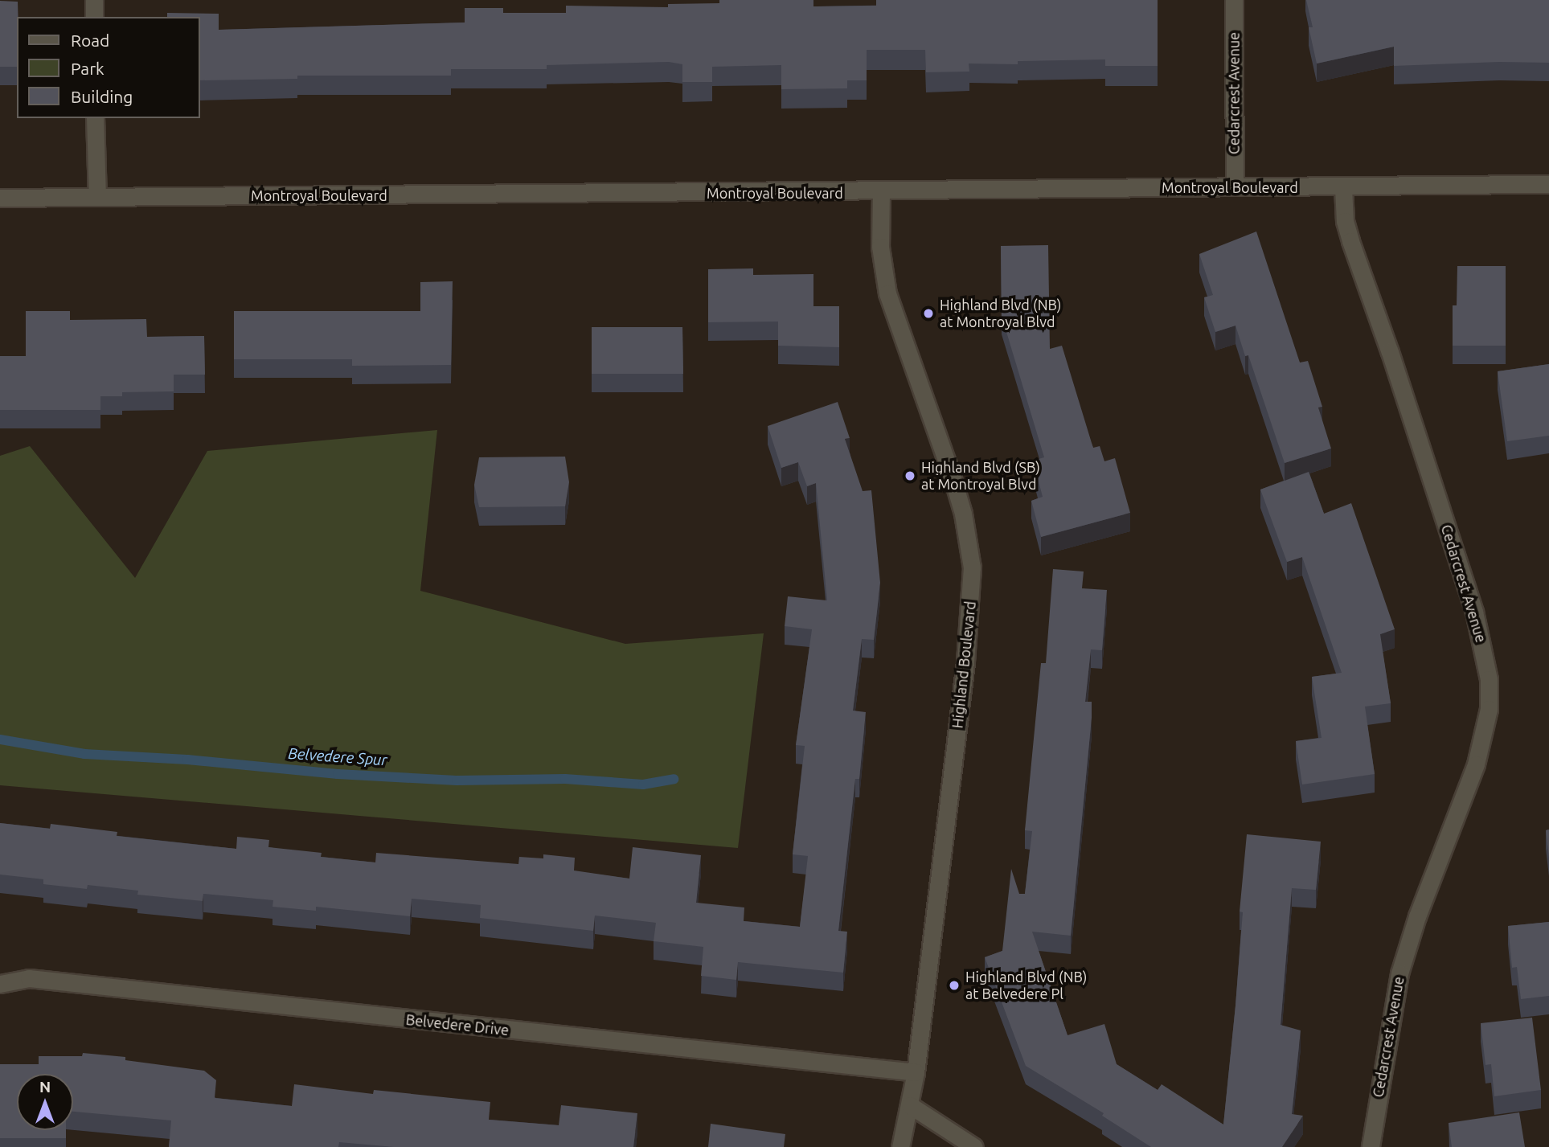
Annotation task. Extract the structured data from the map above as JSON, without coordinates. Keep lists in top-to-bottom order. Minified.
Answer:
{"streets":{"street":["Cedarcrest Avenue","Montroyal Boulevard","Highland Boulevard","Belvedere Drive"]},"crossings":[["Cedarcrest Avenue","Montroyal Boulevard"],["Montroyal Boulevard","Highland Boulevard"],["Highland Boulevard","Belvedere Drive"]],"water":["Belvedere Spur"],"places":["Highland Blvd (NB) at Montroyal Blvd","Highland Blvd (SB) at Montroyal Blvd","Highland Blvd (NB) at Belvedere Pl"],"legend":["Road","Park","Building"],"north":"top"}
